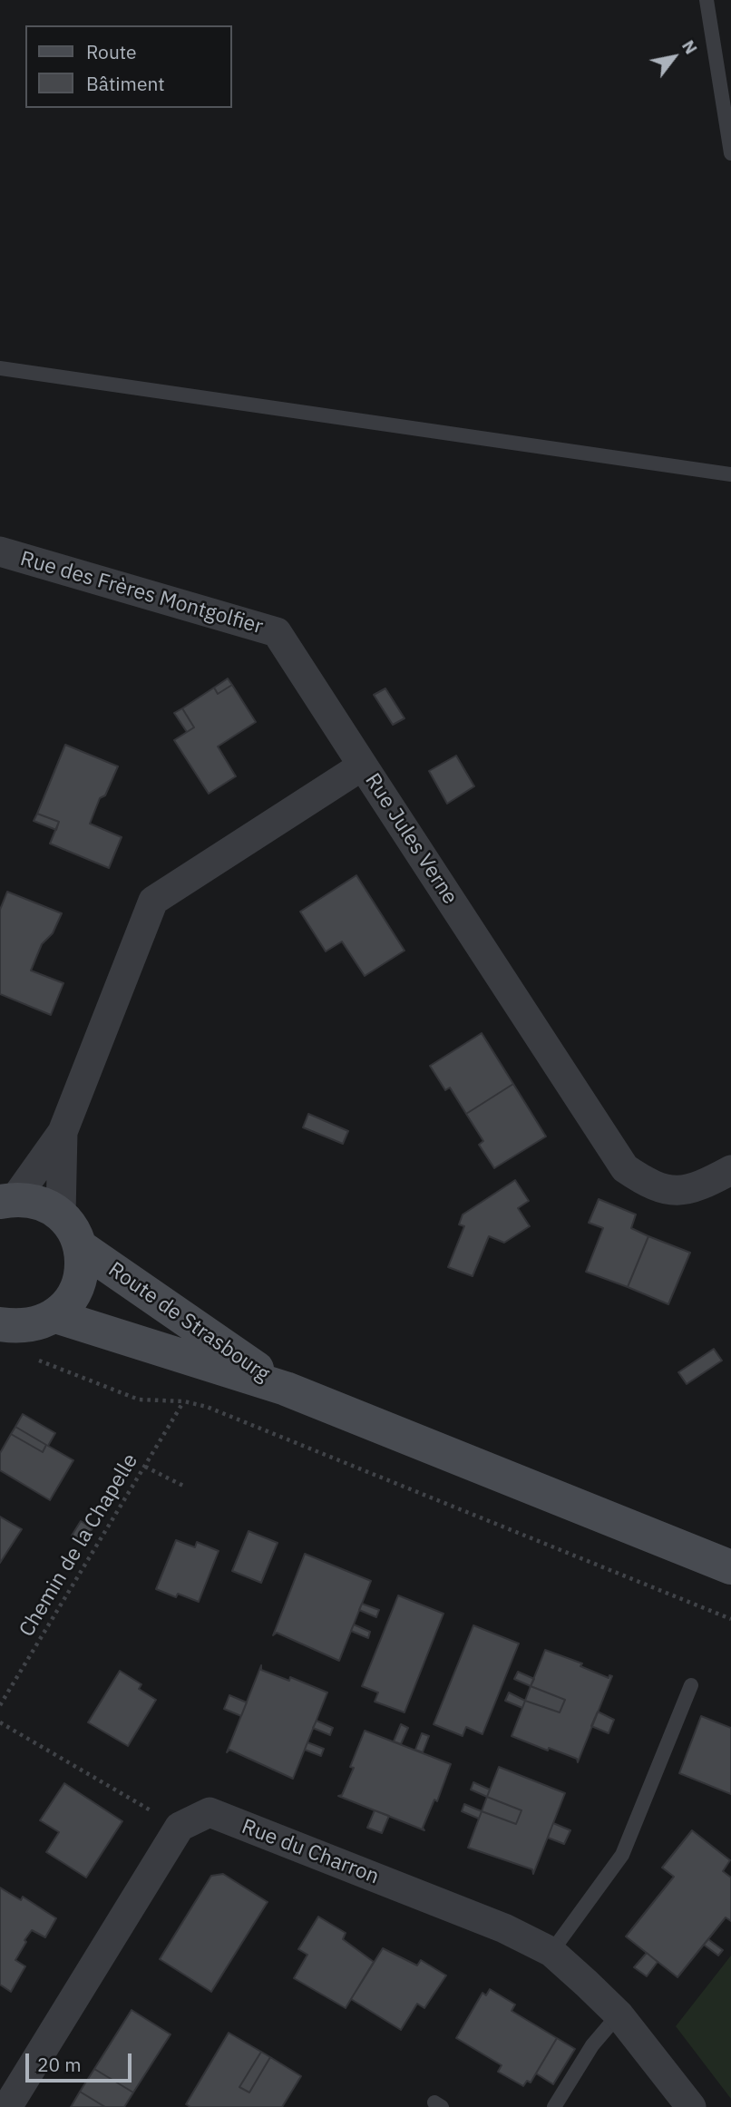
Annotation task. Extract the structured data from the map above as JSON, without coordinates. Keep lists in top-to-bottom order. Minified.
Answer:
{"streets":{"main road":["Route de Strasbourg"],"street":["Rue des Frères Montgolfier","Rue Jules Verne","Rue du Charron"],"path":["Chemin de la Chapelle"]},"crossings":[["Rue des Frères Montgolfier","Rue Jules Verne"]],"legend":["Route","Bâtiment"],"scale_bar":"20 m","north":"top right"}
